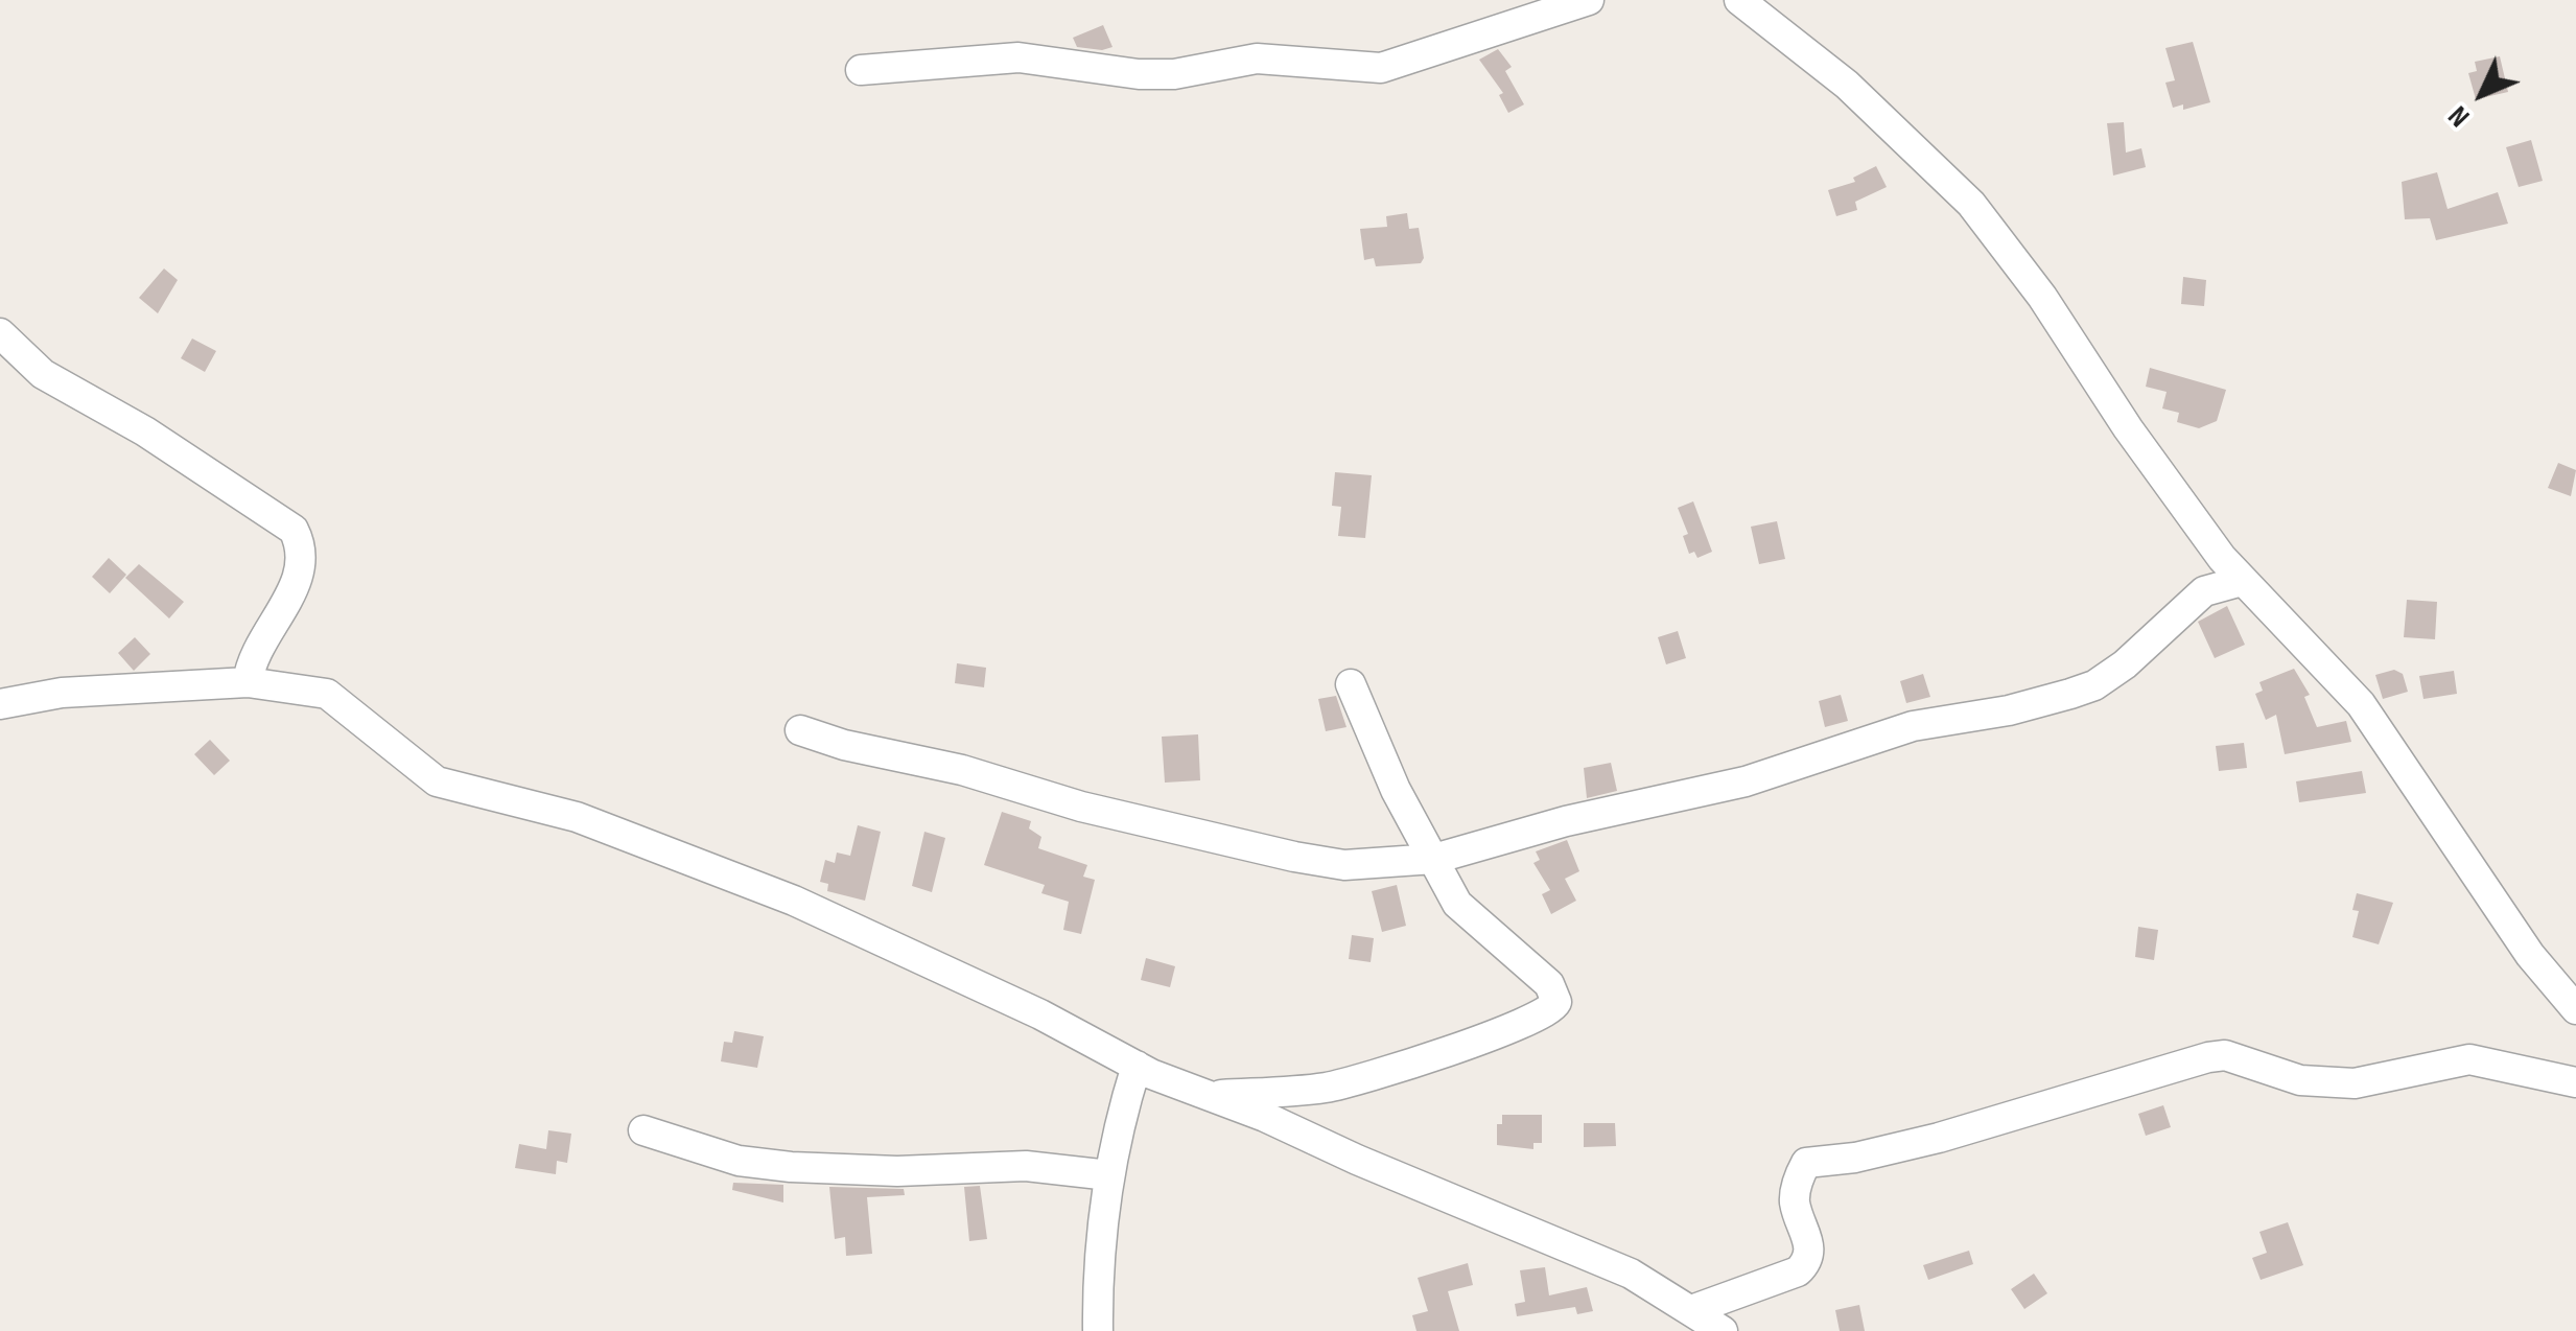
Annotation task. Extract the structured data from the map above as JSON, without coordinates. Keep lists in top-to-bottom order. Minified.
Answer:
{"north":"bottom left"}
